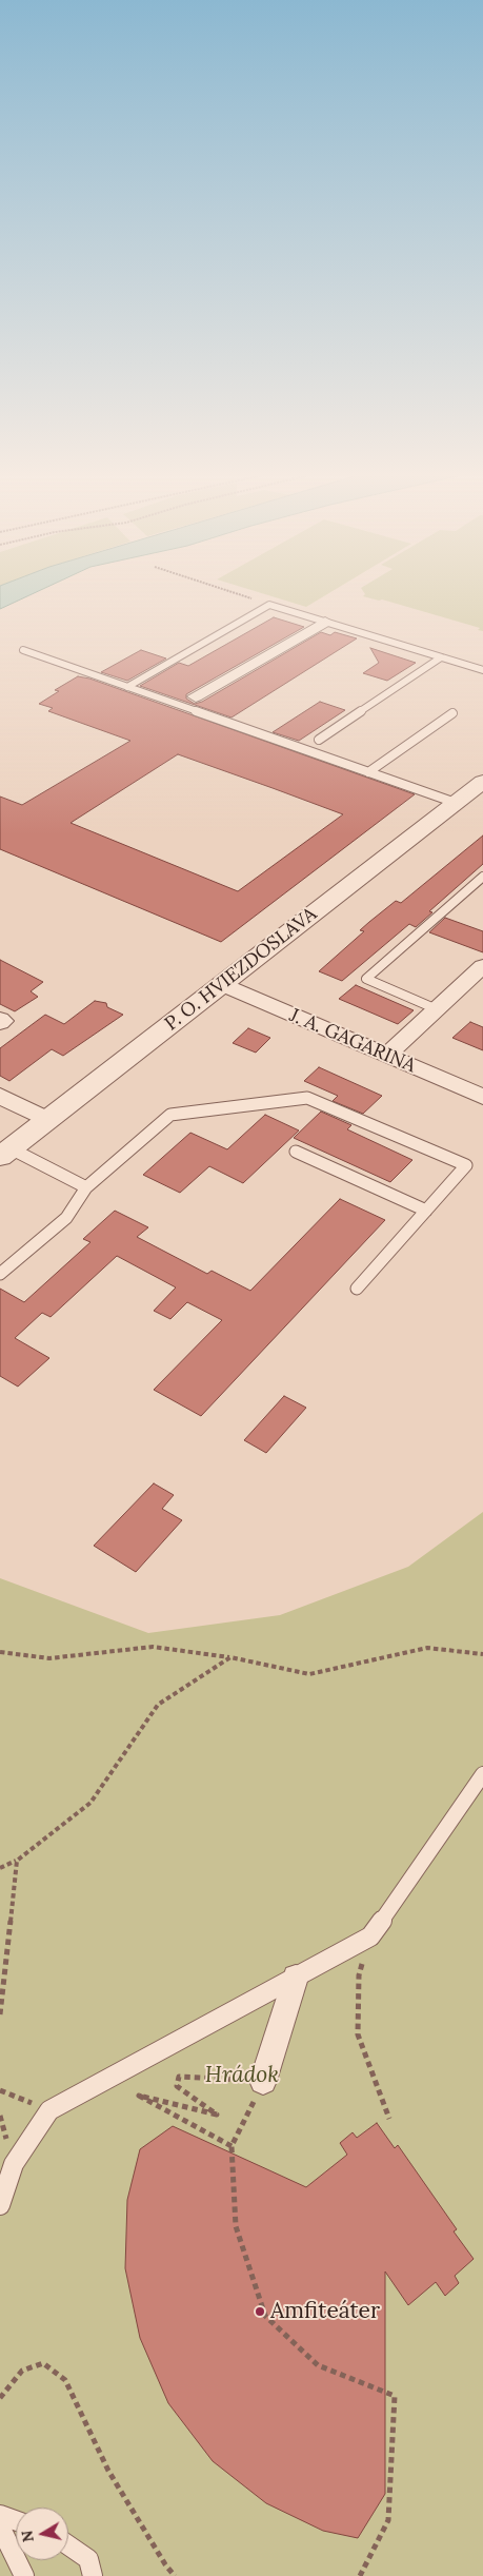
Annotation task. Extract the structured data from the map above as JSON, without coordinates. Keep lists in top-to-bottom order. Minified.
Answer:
{"streets":{"street":["P. O. HVIEZDOSLAVA","J. A. GAGARINA"]},"crossings":[["P. O. HVIEZDOSLAVA","J. A. GAGARINA"]],"parks":["Hrádok"],"places":["Amfiteáter"],"north":"left"}
